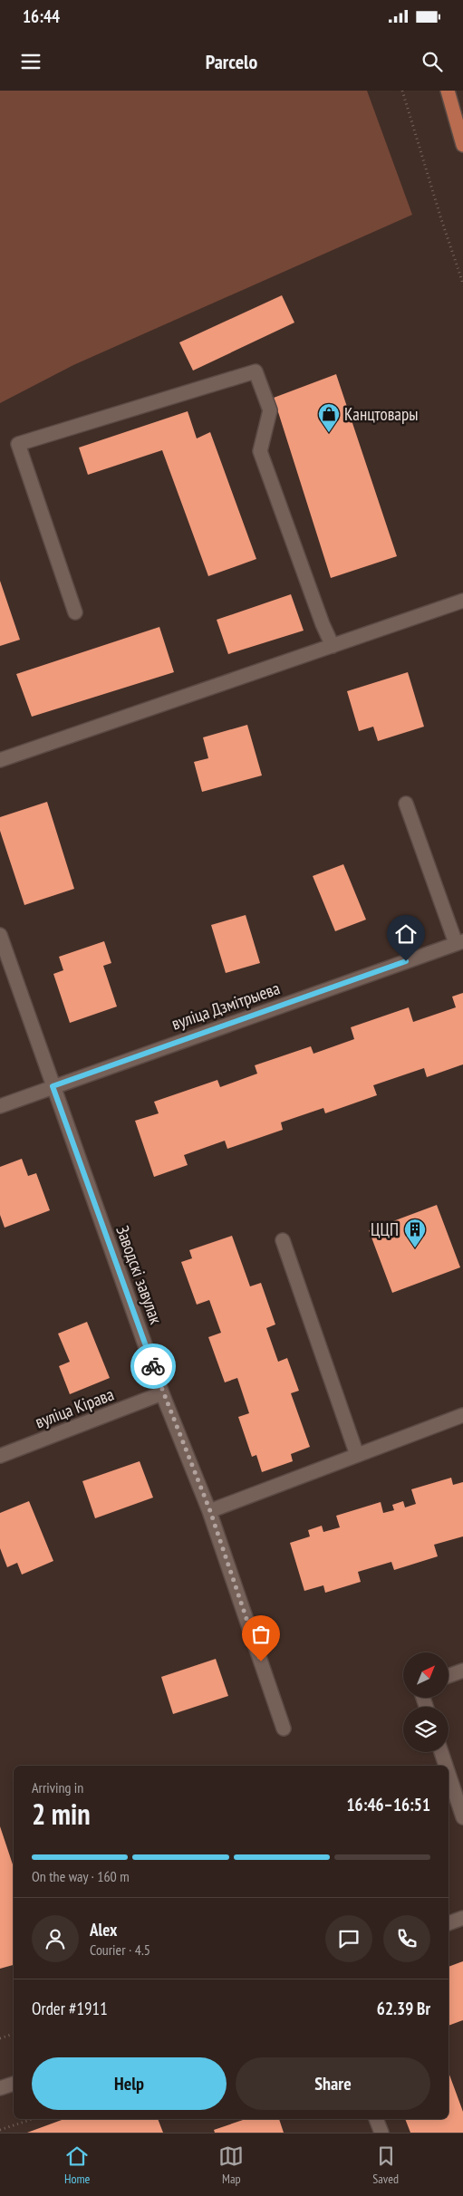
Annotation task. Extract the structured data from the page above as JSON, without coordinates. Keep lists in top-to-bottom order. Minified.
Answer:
{"streets":{"street":["вуліца Дзмітрыева","Заводскі завулак","вуліца Кірава"]},"crossings":[["вуліца Дзмітрыева","Заводскі завулак"],["Заводскі завулак","вуліца Кірава"]],"places":{"shop":["Канцтовары"],"building":["ЦЦП"]},"north":"top right","page":{"status":"16:44","header":"Parcelo","heading":["2 min","Arriving in","16:46–16:51"],"panel":["Alex","Courier · 4.5","Order #1911","62.39 Br"],"bar":"On the way · 160 m","buttons":["Help","Share"],"tabs":["Home","Map","Saved"]}}
